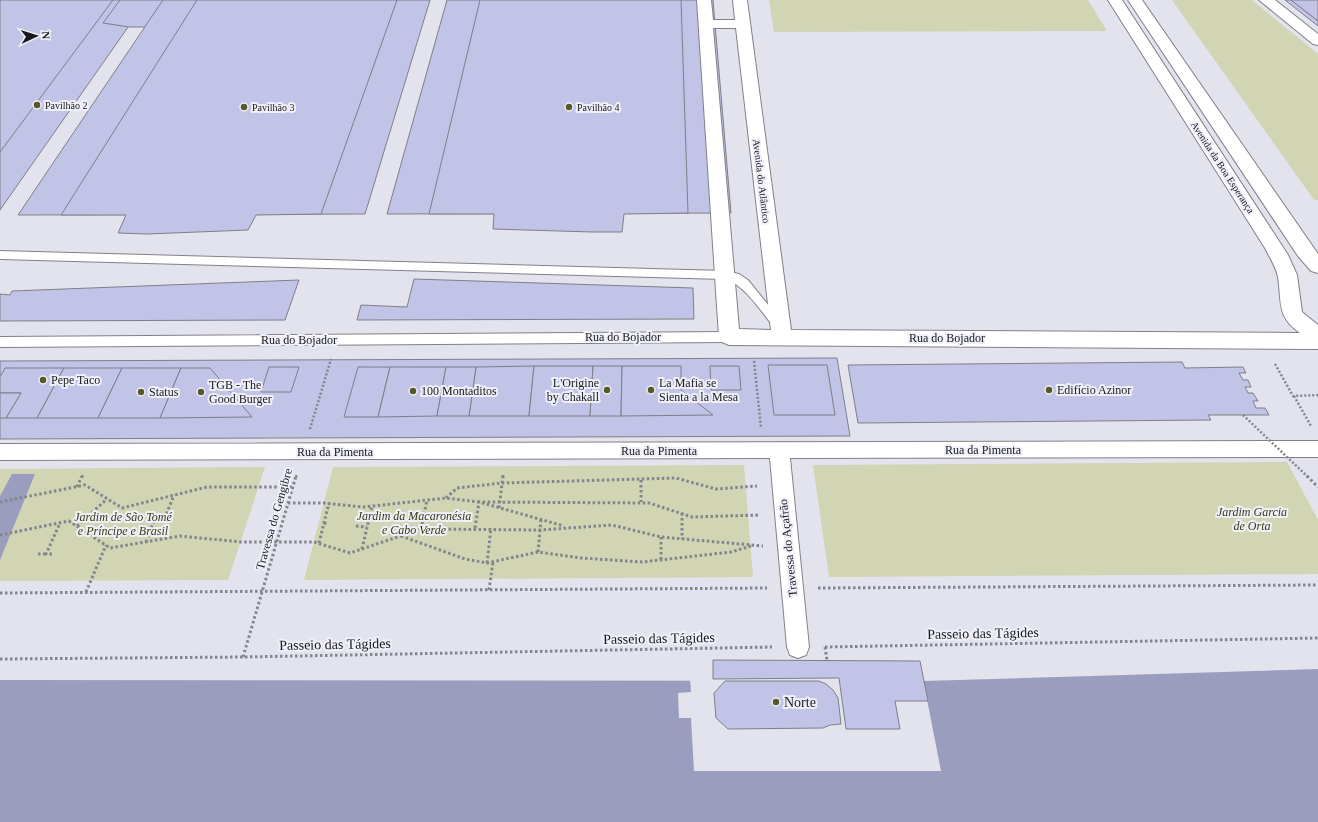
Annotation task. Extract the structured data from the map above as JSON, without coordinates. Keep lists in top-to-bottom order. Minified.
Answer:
{"streets":{"street":["Avenida da Boa Esperança","Avenida do Atlântico","Rua do Bojador","Rua da Pimenta","Travessa do Açafrão"],"path":["Travessa do Gengibre","Passeio das Tágides"]},"crossings":[["Avenida do Atlântico","Rua do Bojador"],["Rua do Bojador","Travessa do Gengibre"],["Rua da Pimenta","Travessa do Gengibre"],["Rua da Pimenta","Travessa do Açafrão"],["Travessa do Gengibre","Passeio das Tágides"],["Travessa do Açafrão","Passeio das Tágides"]],"parks":["Jardim Garcia de Orta","Jardim da Macaronésia e Cabo Verde","Jardim de São Tomé e Príncipe e Brasil"],"places":["Pavilhão 2","Pavilhão 3","Pavilhão 4","Pepe Taco","L'Origine by Chakall","La Mafia se Sienta a la Mesa","Edifício Azinor","100 Montaditos","Status","TGB - The Good Burger","Norte"],"north":"right"}
